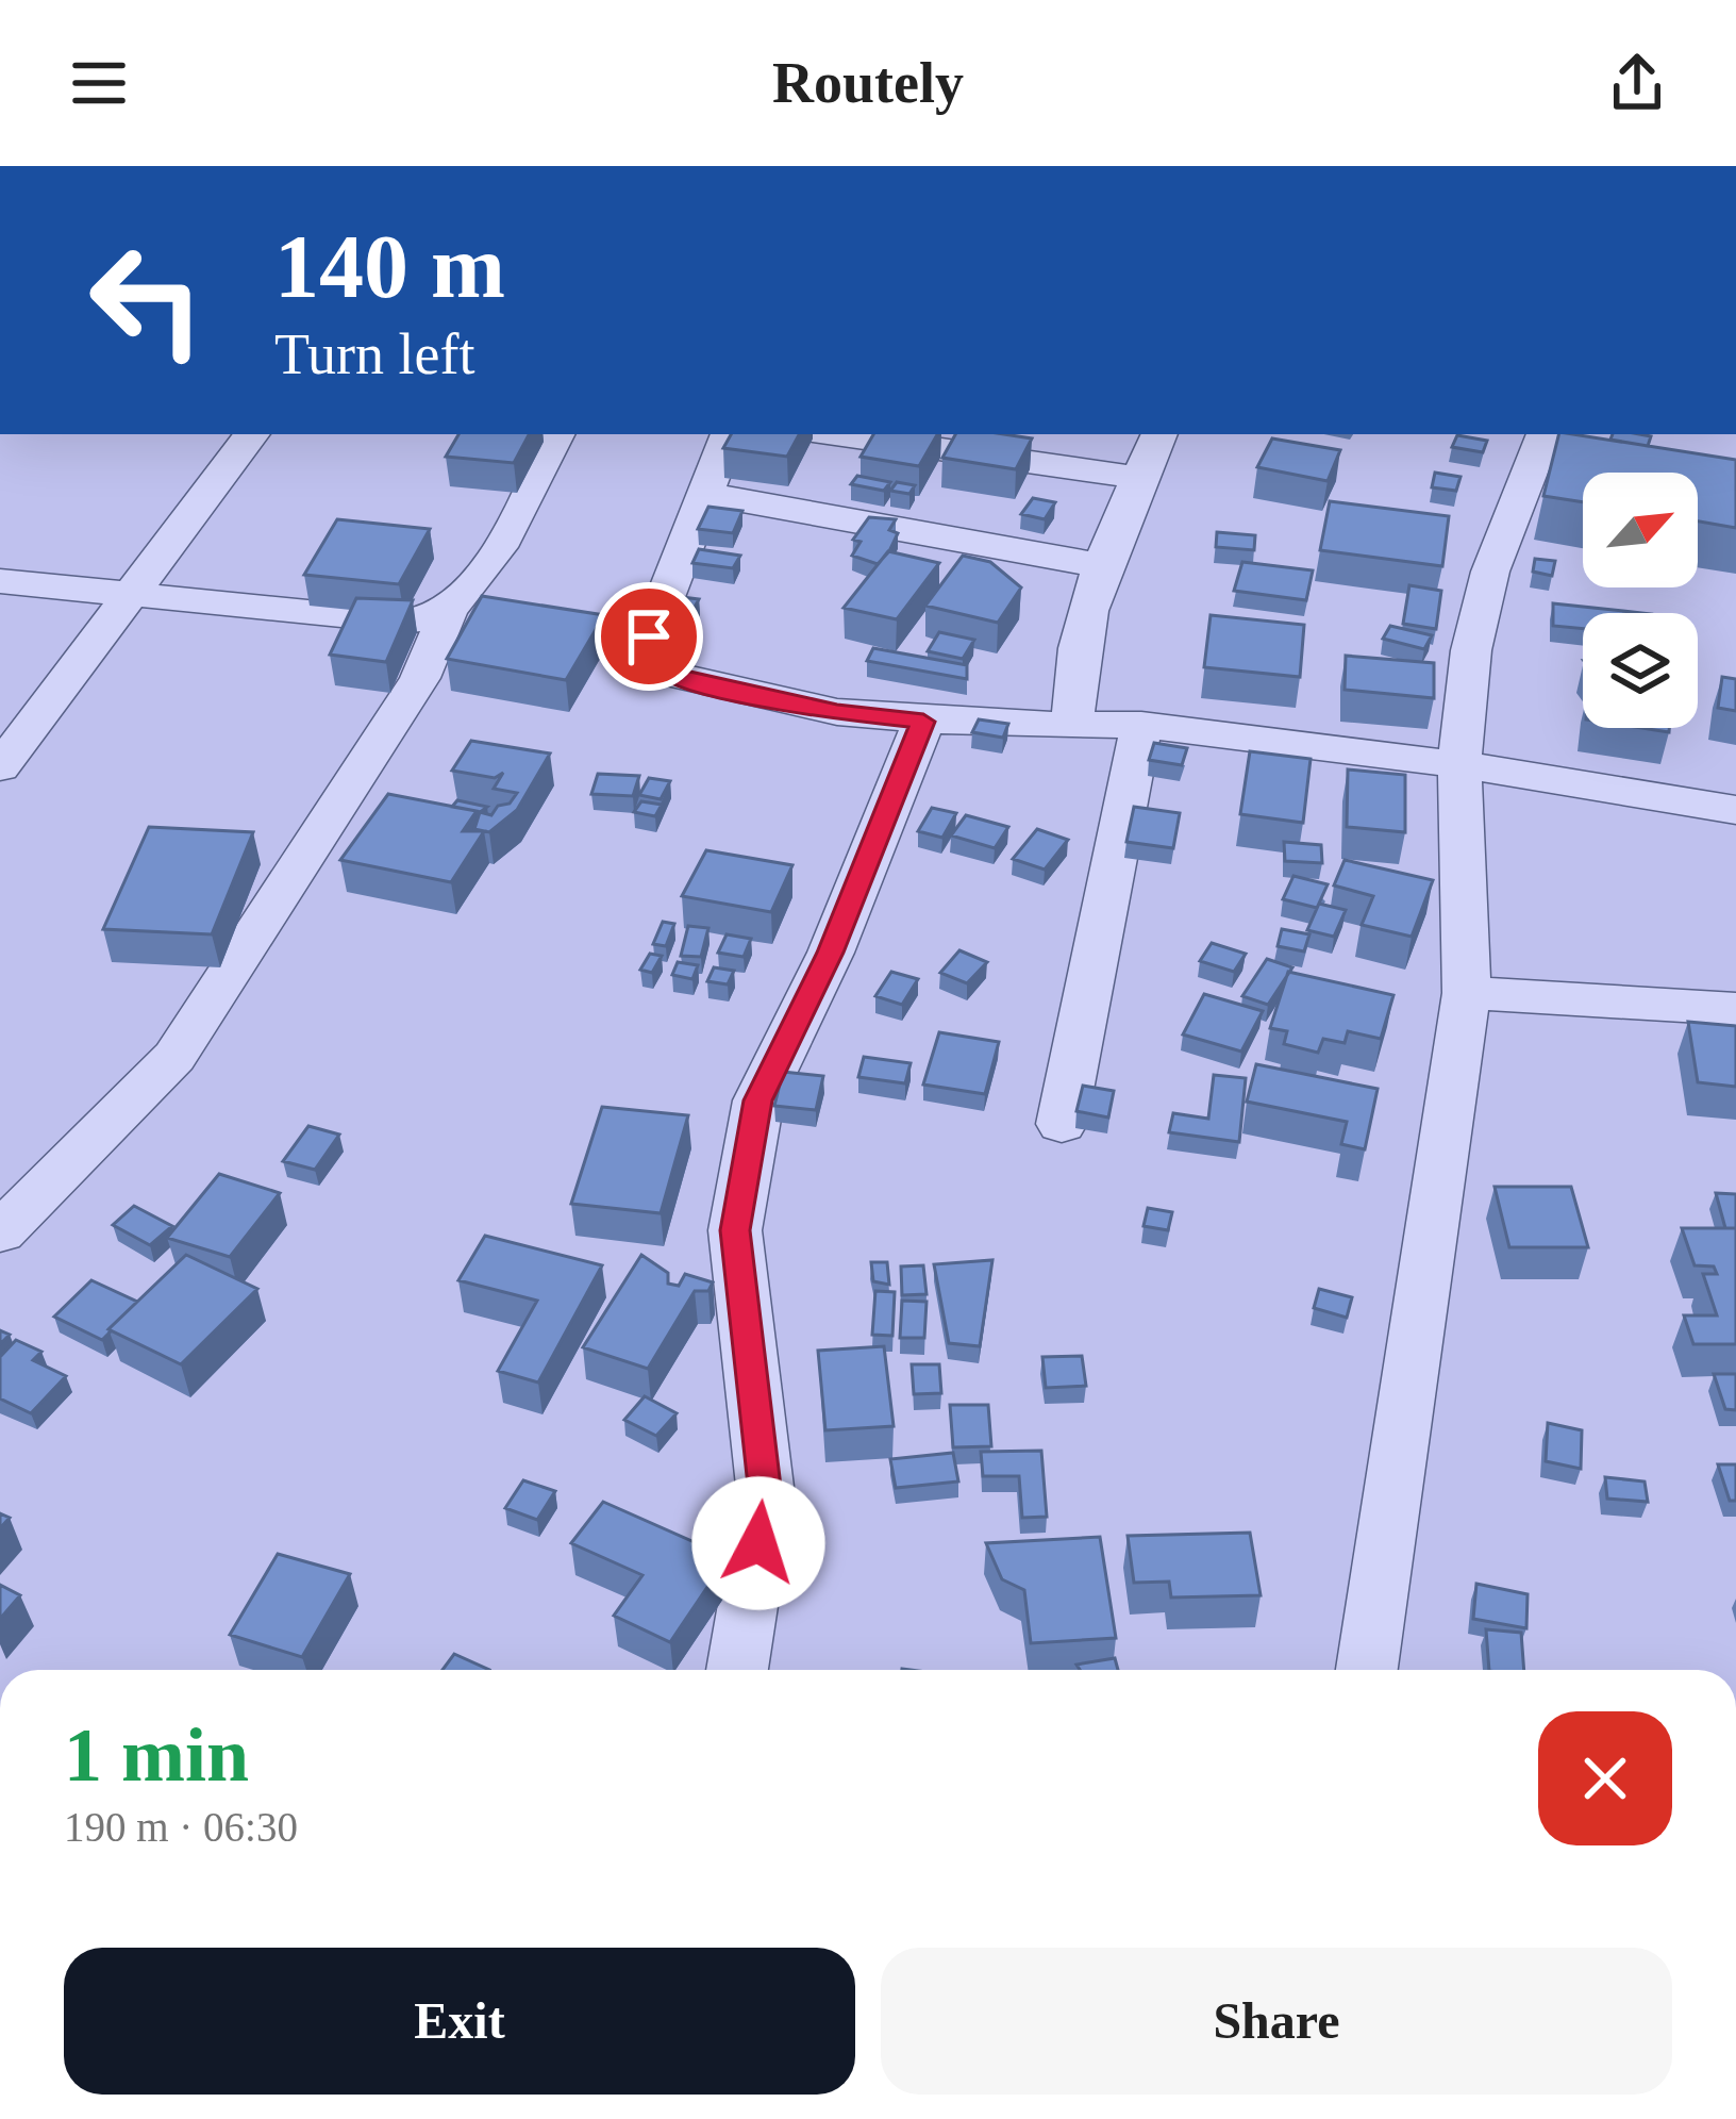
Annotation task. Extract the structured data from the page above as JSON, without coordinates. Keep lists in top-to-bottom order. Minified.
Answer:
{"north":"top right","page":{"header":"Routely","turn":["140 m","Turn left"],"heading":["1 min","190 m · 06:30"],"buttons":["Exit","Share"]}}
